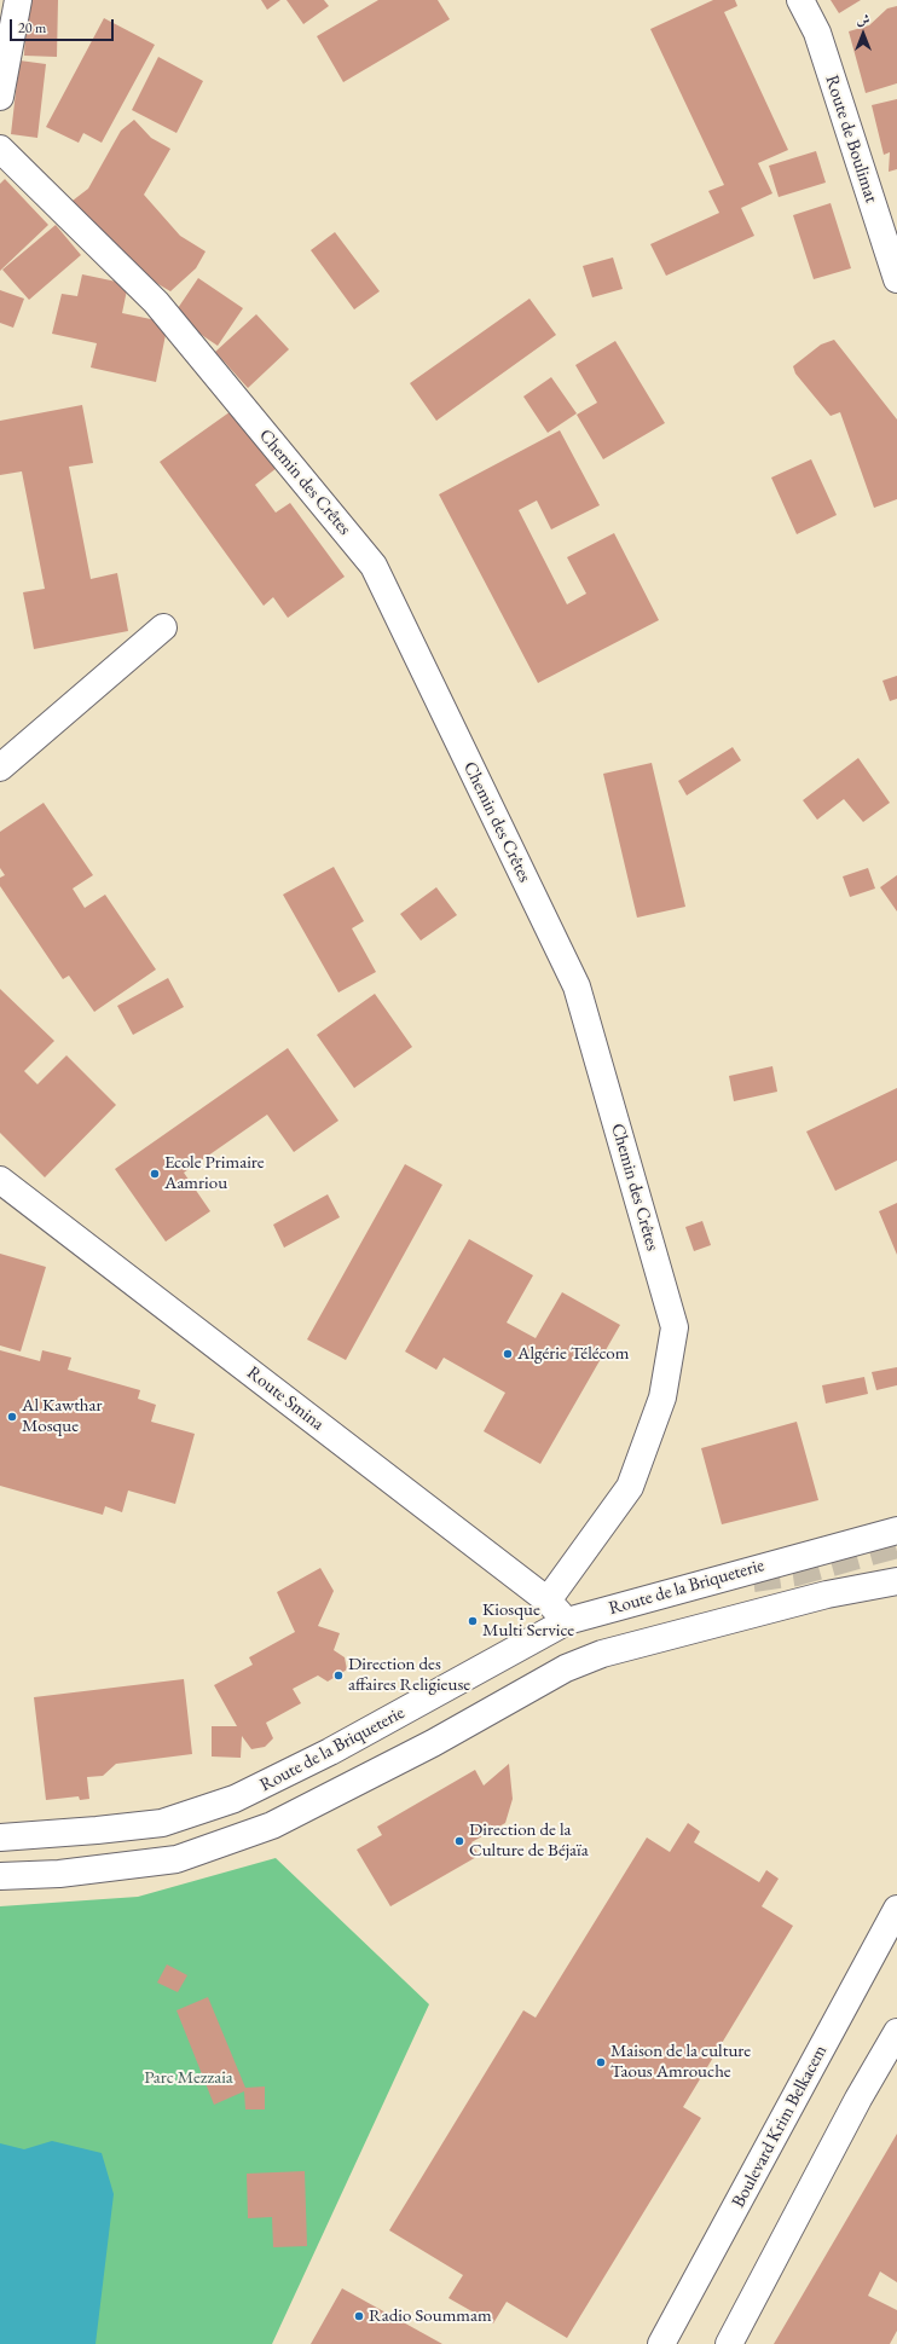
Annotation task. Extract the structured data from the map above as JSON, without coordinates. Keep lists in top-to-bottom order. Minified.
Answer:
{"streets":{"street":["Route de Boulimat","Chemin des Crêtes","Route Smina","Route de la Briqueterie","Boulevard Krim Belkacem"]},"crossings":[["Chemin des Crêtes","Route Smina"],["Route Smina","Route de la Briqueterie"]],"parks":["Parc Mezzaia"],"places":["Ecole Primaire Aamriou","Algérie Télécom","Al Kawthar Mosque","Kiosque Multi Service","Direction des affaires Religieuse","Direction de la Culture de Béjaïa","Maison de la culture Taous Amrouche","Radio Soummam"],"scale_bar":"20 m","north":"top"}
